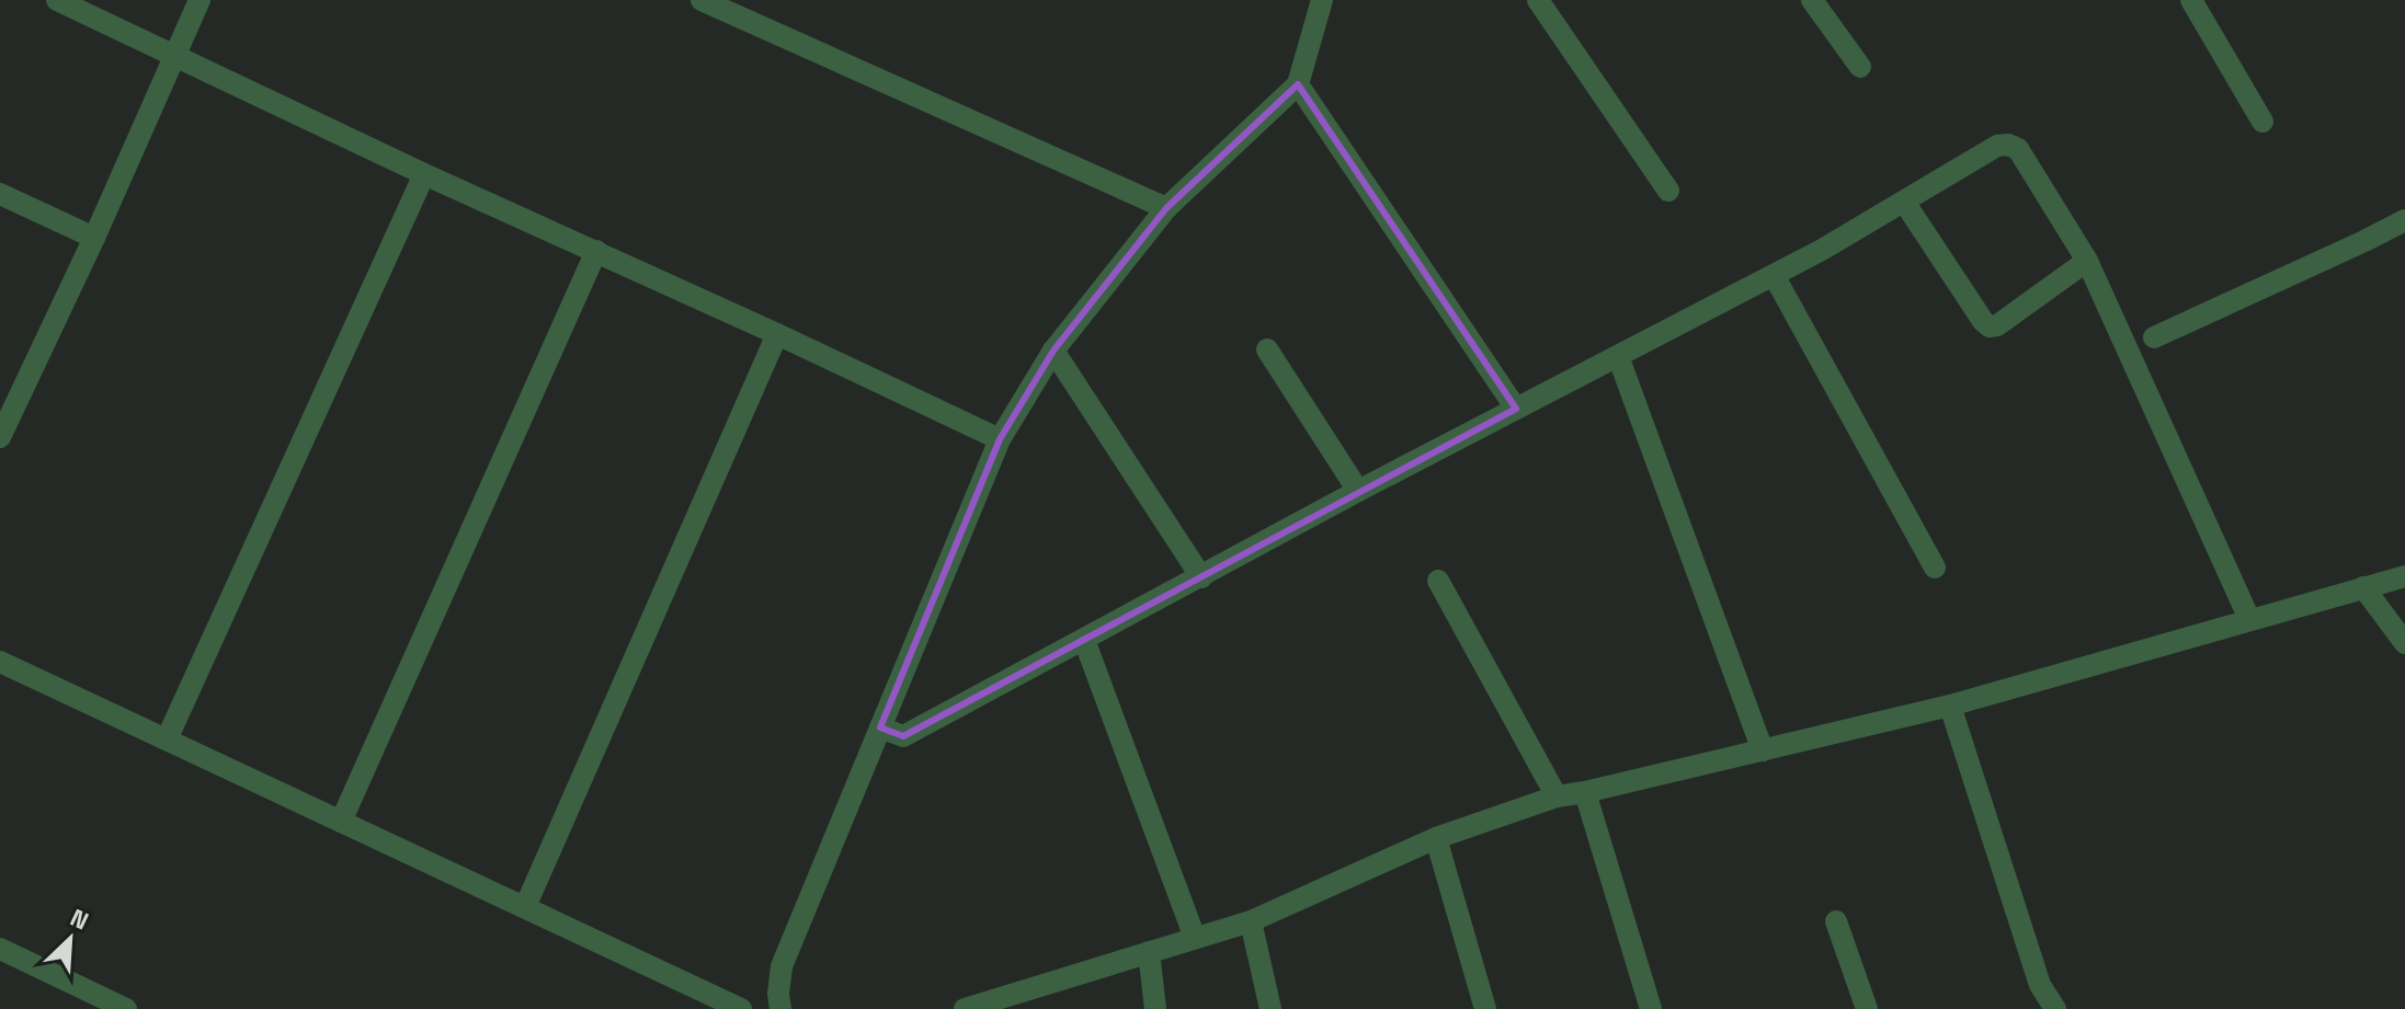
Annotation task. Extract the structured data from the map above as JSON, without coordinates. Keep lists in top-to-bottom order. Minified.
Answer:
{"north":"top right"}
